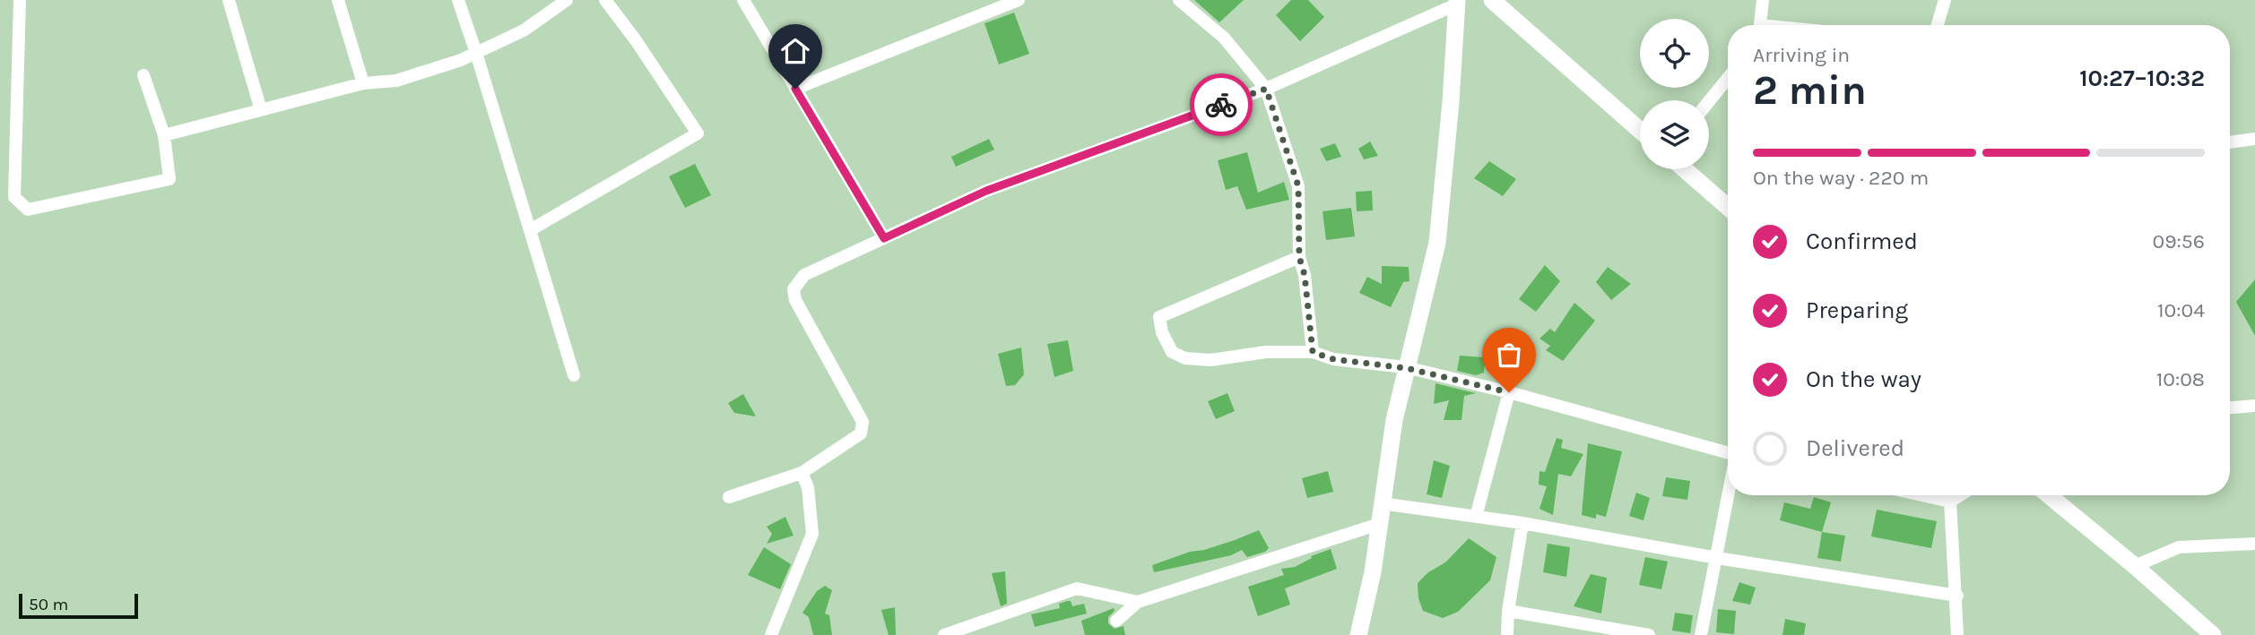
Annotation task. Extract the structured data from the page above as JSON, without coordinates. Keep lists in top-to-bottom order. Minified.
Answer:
{"scale_bar":"50 m","page":{"heading":["2 min","Arriving in","10:27–10:32"],"bar":"On the way · 220 m","list":[["Confirmed","09:56"],["Preparing","10:04"],["On the way","10:08"],"Delivered"],"scale":"50 m"}}
